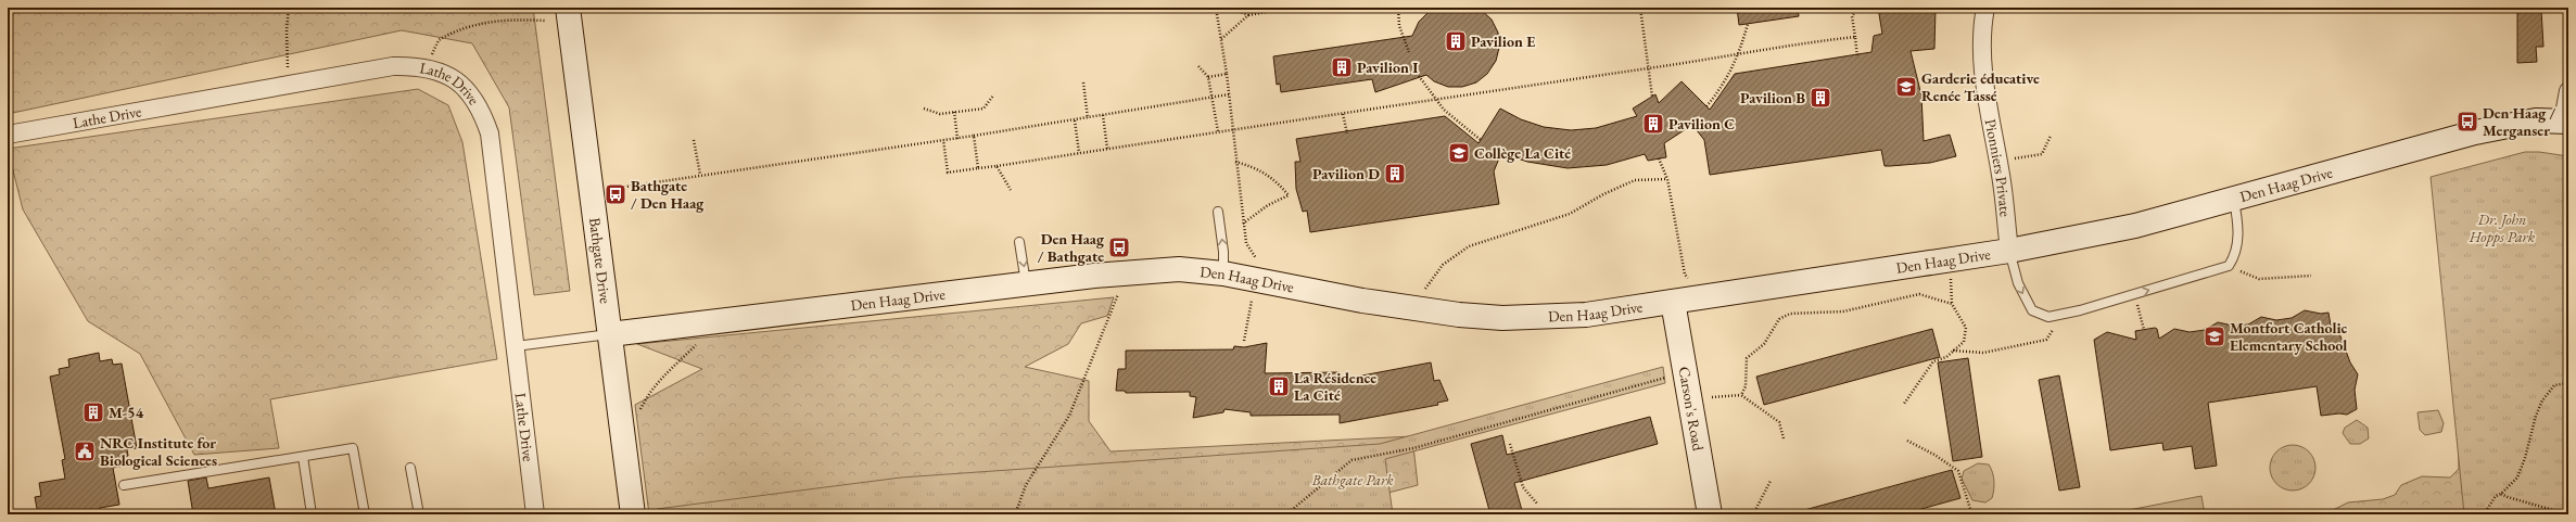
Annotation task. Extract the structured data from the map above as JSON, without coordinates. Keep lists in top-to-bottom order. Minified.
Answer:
{"streets":{"street":["Lathe Drive","Pionniers Private","Den Haag Drive","Bathgate Drive","Carson's Road"]},"crossings":[["Pionniers Private","Den Haag Drive"],["Den Haag Drive","Bathgate Drive"],["Den Haag Drive","Carson's Road"]],"parks":["Dr. John Hopps Park","Bathgate Park"],"places":{"building":["Pavilion E","Pavilion I","Pavilion B","Pavilion C","Pavilion D","La Résidence La Cité","M-54"],"school or university":["Garderie éducative Renée Tassé","Collège La Cité","Montfort Catholic Elementary School"],"bus stop":["Den Haag / Merganser","Bathgate / Den Haag","Den Haag / Bathgate"],"public building":["NRC Institute for Biological Sciences"]}}
